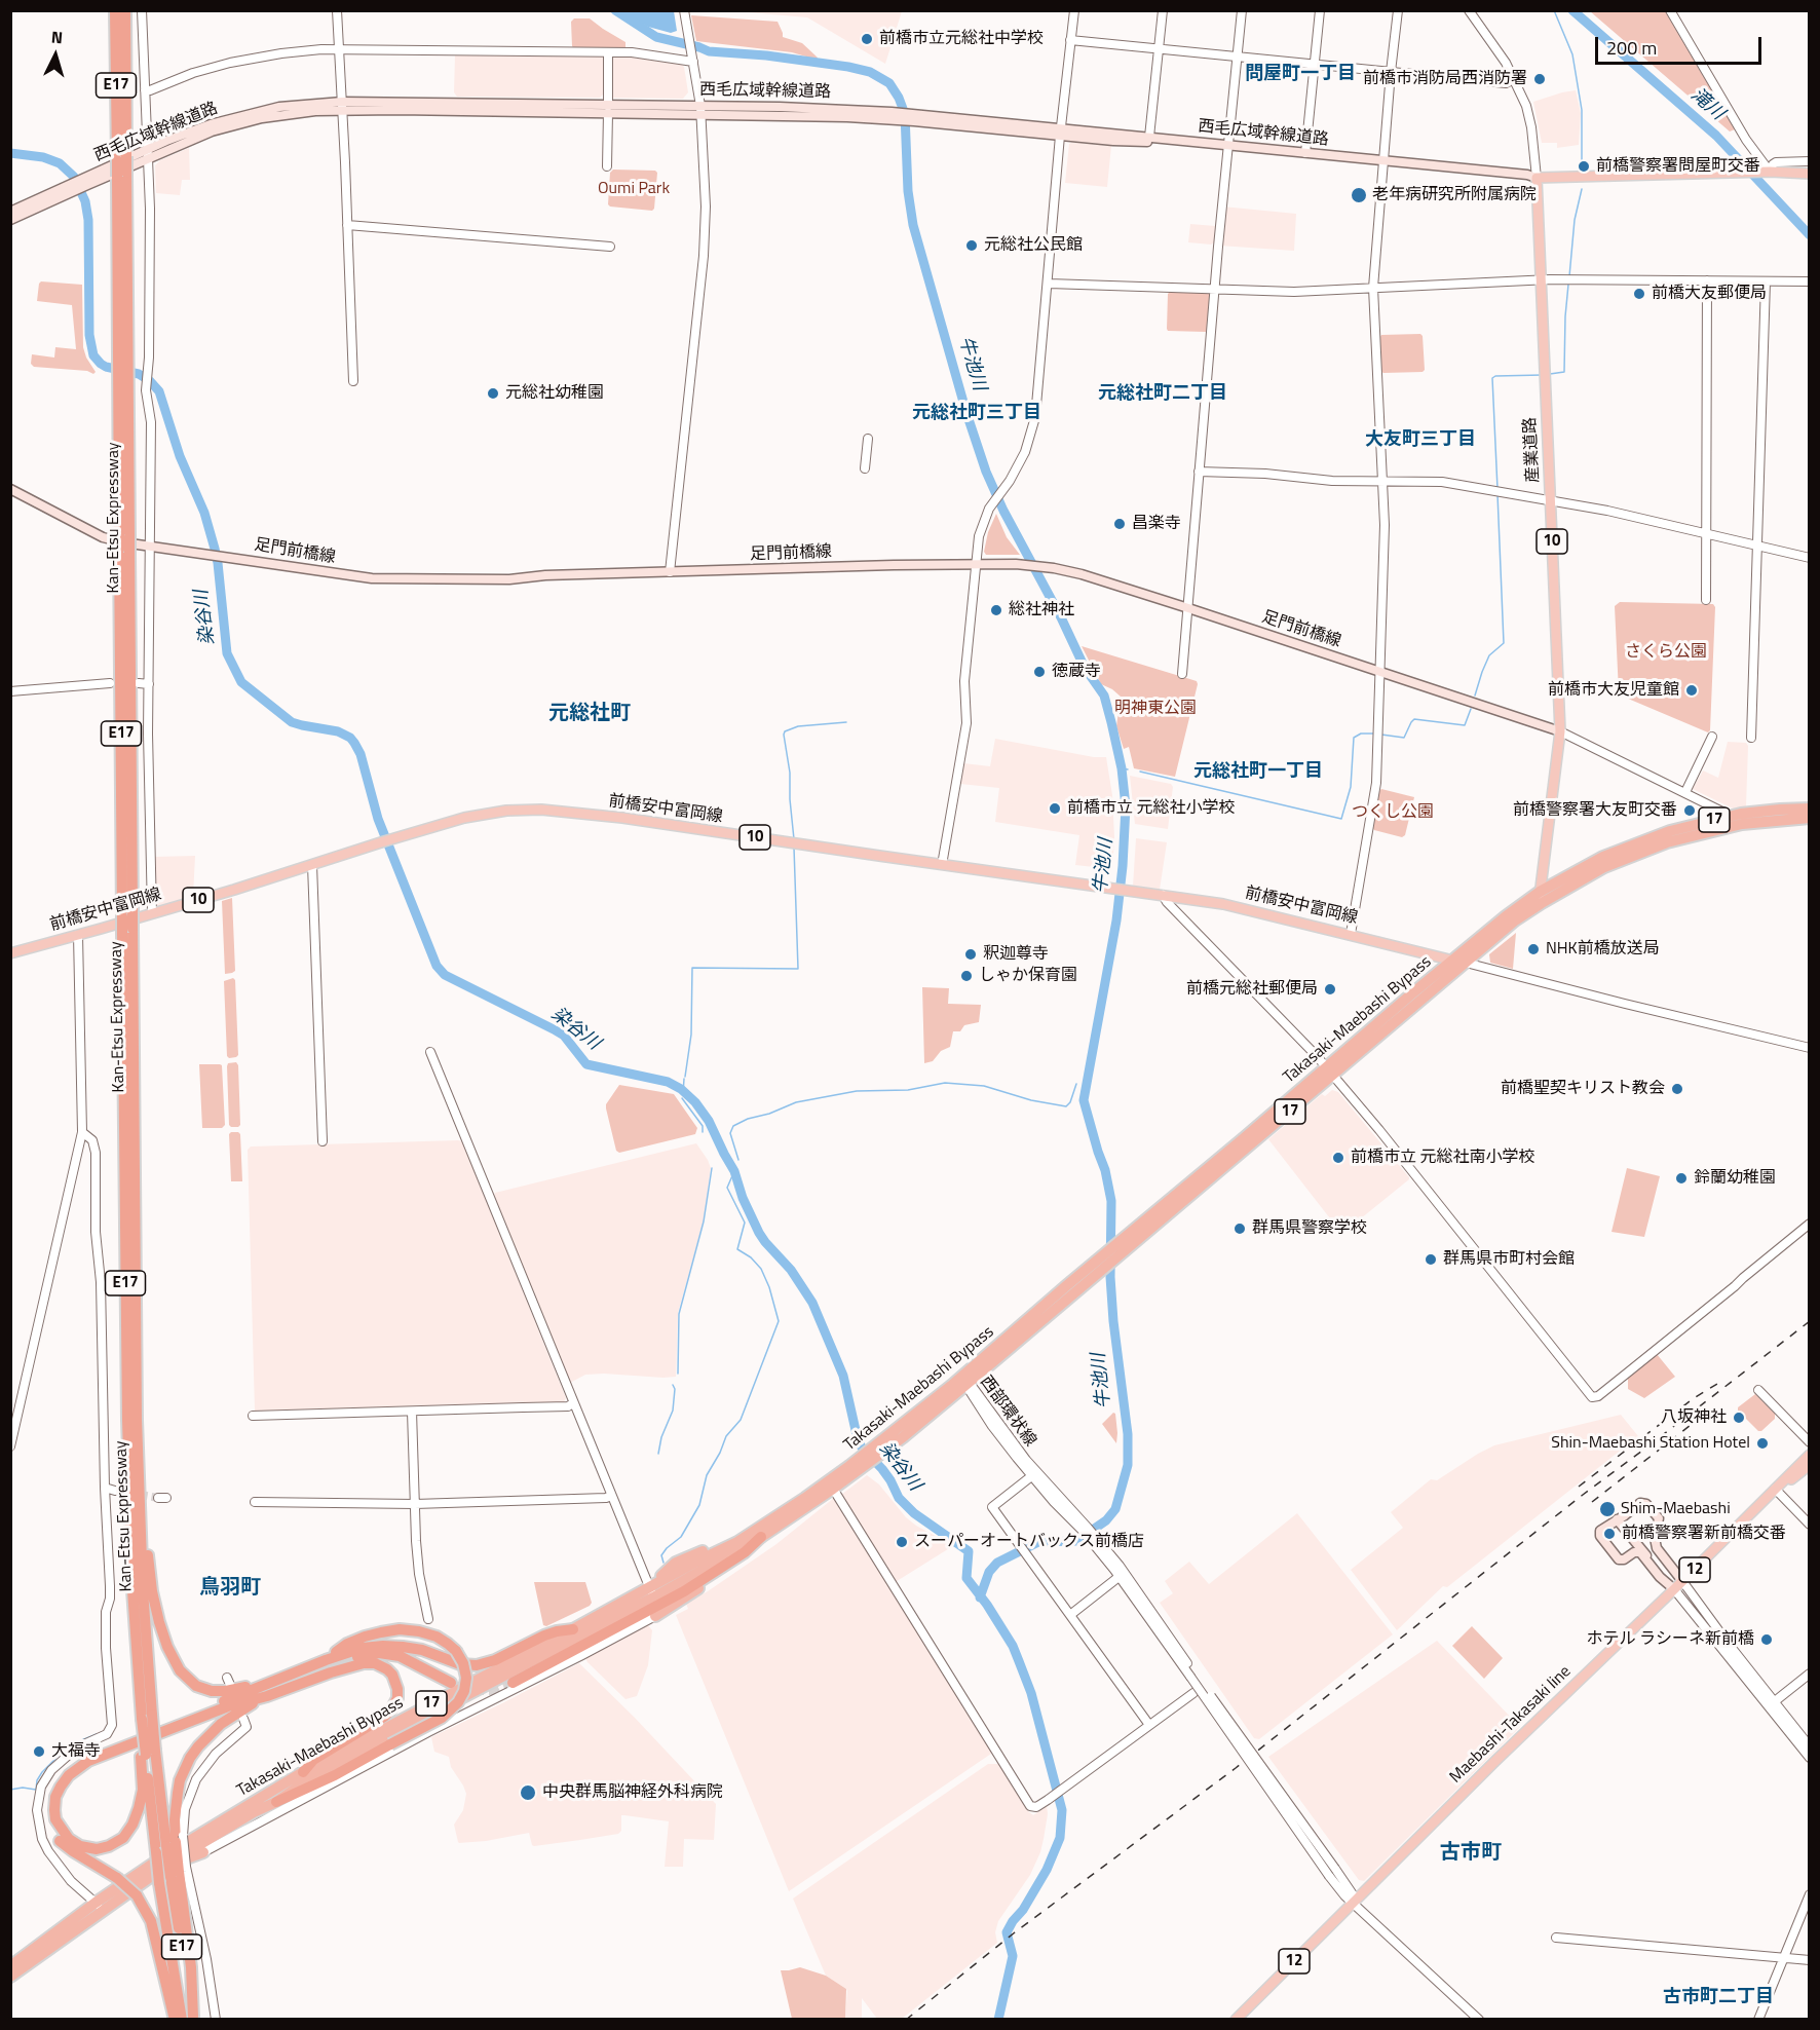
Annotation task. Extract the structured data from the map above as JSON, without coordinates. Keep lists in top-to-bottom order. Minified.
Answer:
{"streets":{"highway":["E17","Kan-Etsu Expressway","17","Takasaki-Maebashi Bypass"],"main road":["西毛広域幹線道路","産業道路","10","足門前橋線","前橋安中富岡線","12","Maebashi-Takasaki line"],"street":["西部環状線"]},"crossings":[["西毛広域幹線道路","産業道路"],["産業道路","足門前橋線"],["産業道路","Takasaki-Maebashi Bypass"],["前橋安中富岡線","Takasaki-Maebashi Bypass"],["Takasaki-Maebashi Bypass","西部環状線"]],"districts":["問屋町一丁目","元総社町二丁目","元総社町三丁目","大友町三丁目","元総社町","元総社町一丁目","鳥羽町","古市町","古市町二丁目"],"water":["滝川","牛池川","染谷川"],"parks":["Oumi Park","さくら公園","明神東公園","つくし公園"],"places":["前橋市立元総社中学校","前橋市消防局西消防署","前橋警察署問屋町交番","老年病研究所附属病院","元総社公民館","前橋大友郵便局","元総社幼稚園","昌楽寺","総社神社","徳蔵寺","前橋市大友児童館","前橋市立 元総社小学校","前橋警察署大友町交番","NHK前橋放送局","釈迦尊寺","しゃか保育園","前橋元総社郵便局","前橋聖契キリスト教会","前橋市立 元総社南小学校","鈴蘭幼稚園","群馬県警察学校","群馬県市町村会館","八坂神社","Shin-Maebashi Station Hotel","Shim-Maebashi","前橋警察署新前橋交番","スーパーオートバックス前橋店","ホテル ラシーネ新前橋","大福寺","中央群馬脳神経外科病院"],"scale_bar":"200 m","north":"top"}
